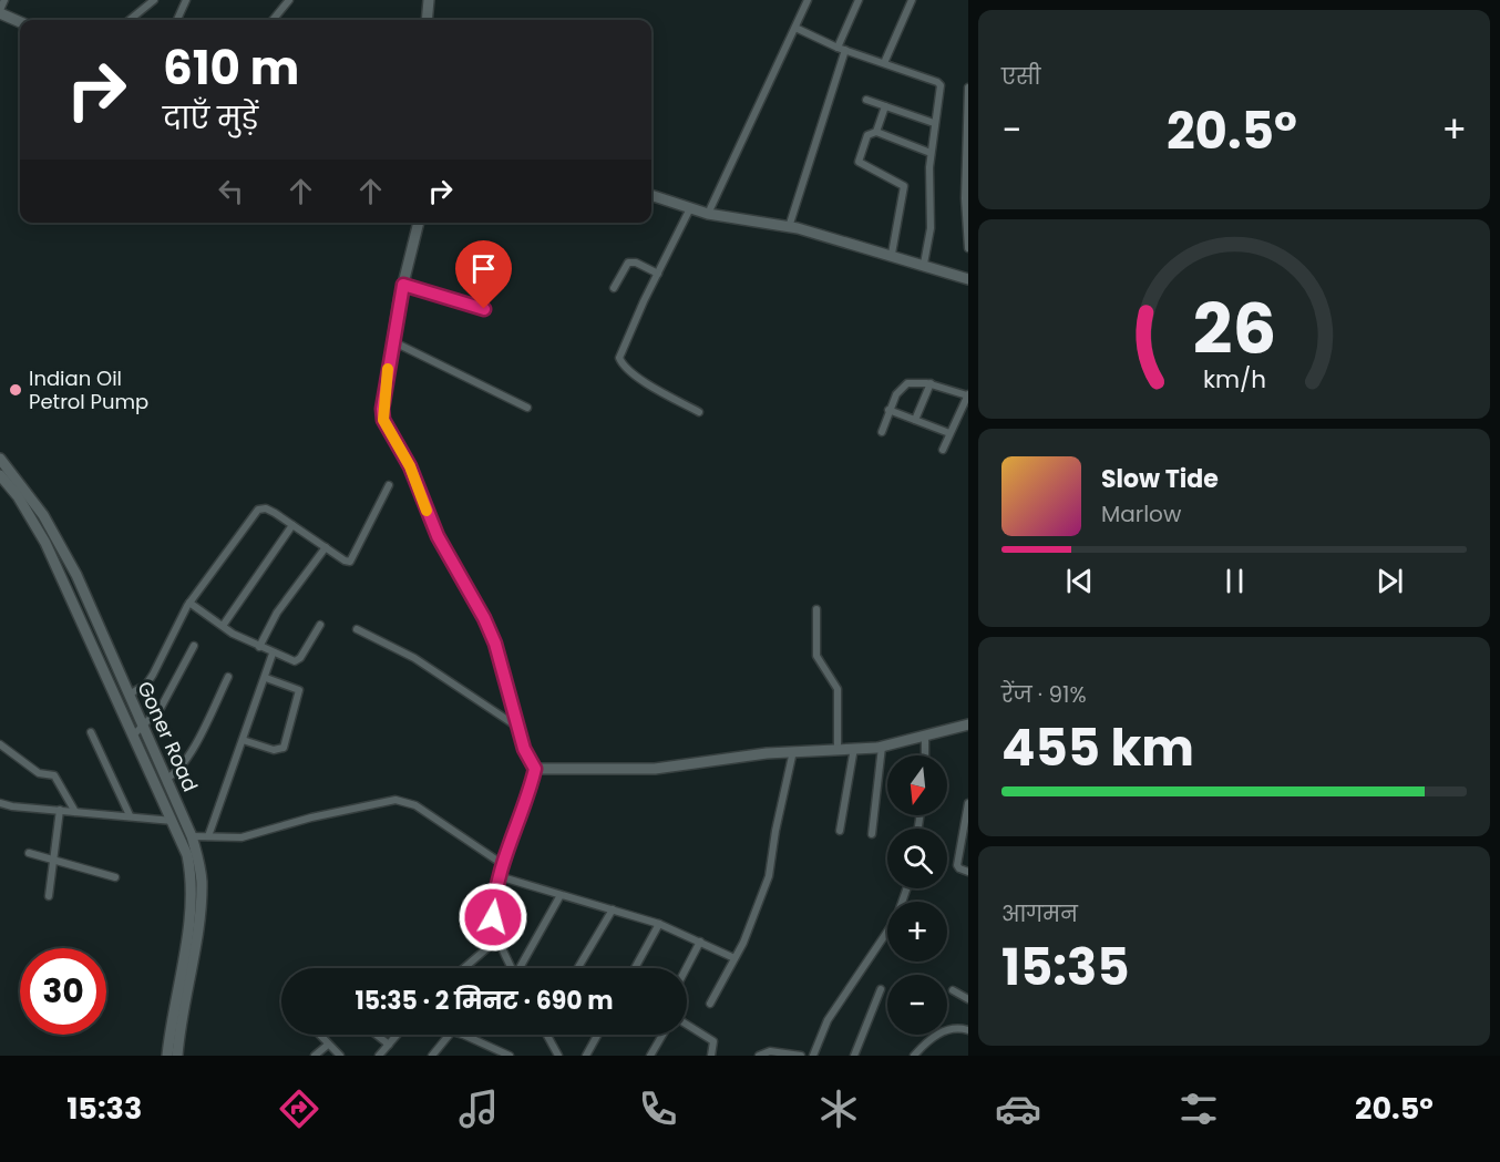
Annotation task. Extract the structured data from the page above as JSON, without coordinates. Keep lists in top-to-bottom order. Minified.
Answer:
{"streets":{"street":["Goner Road"]},"places":["Indian Oil Petrol Pump"],"north":"bottom","page":{"tile":["एसी",["रेंज · 91%","455 km"],["आगमन","15:35"]],"turn":["610 m","दाएँ मुड़ें"],"heat":["−","20.5°","+"],"song":["Slow Tide","Marlow"],"map_buttons":["+","−"],"limit":"30","trip":"15:35 · 2 मिनट · 690 m","tabs":["15:33","20.5°"],"gauge":["26","km/h"]}}
